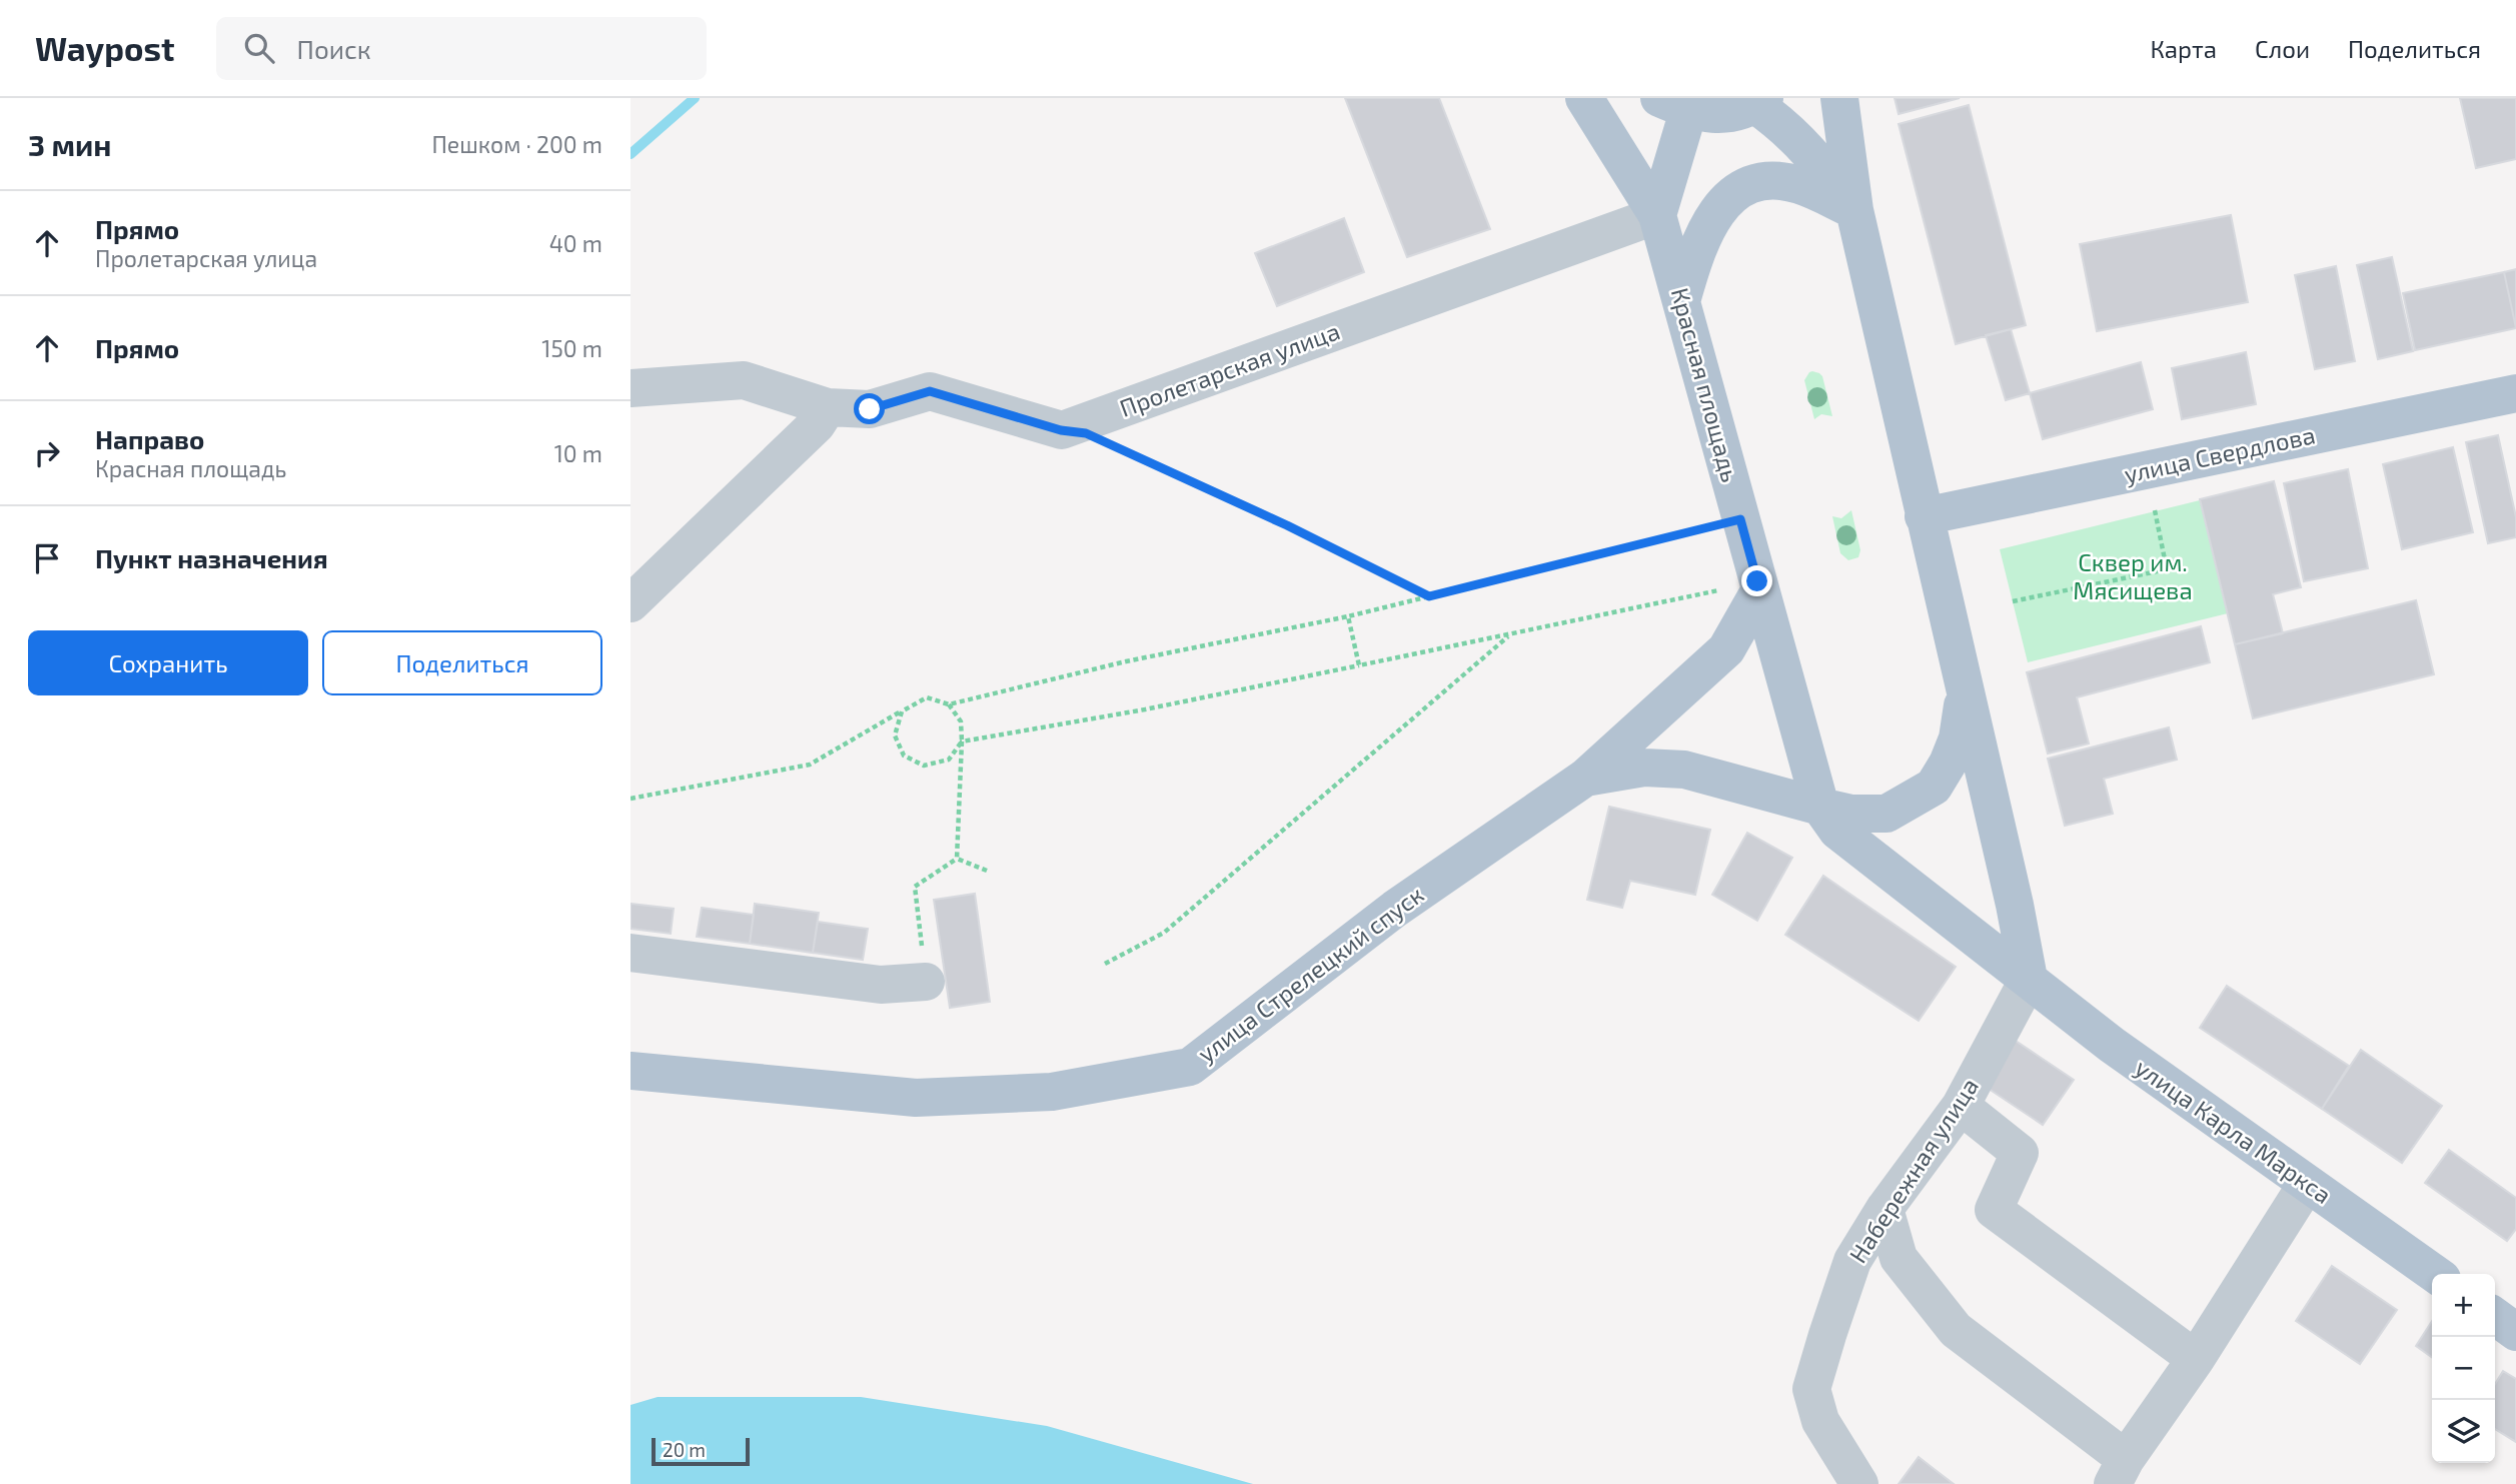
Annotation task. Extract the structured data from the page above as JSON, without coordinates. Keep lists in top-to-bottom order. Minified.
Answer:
{"streets":{"main road":["Красная площадь","улица Свердлова","улица Стрелецкий спуск","улица Карла Маркса"],"street":["Пролетарская улица","Набережная улица"]},"crossings":[["Пролетарская улица","Красная площадь"],["Красная площадь","улица Стрелецкий спуск"],["Красная площадь","улица Карла Маркса"],["улица Стрелецкий спуск","улица Карла Маркса"],["улица Карла Маркса","Набережная улица"]],"parks":["Сквер им. Мясищева"],"scale_bar":"20 m","page":{"header":"Waypost","search":"Поиск","nav":["Карта","Слои","Поделиться"],"heading":["3 мин","Пешком · 200 m"],"list":[["Прямо","Пролетарская улица","40 m"],["Прямо","150 m"],["Направо","Красная площадь","10 m"],"Пункт назначения"],"buttons":["Сохранить","Поделиться"],"map_buttons":["+","−"],"scale":"20 m"}}
